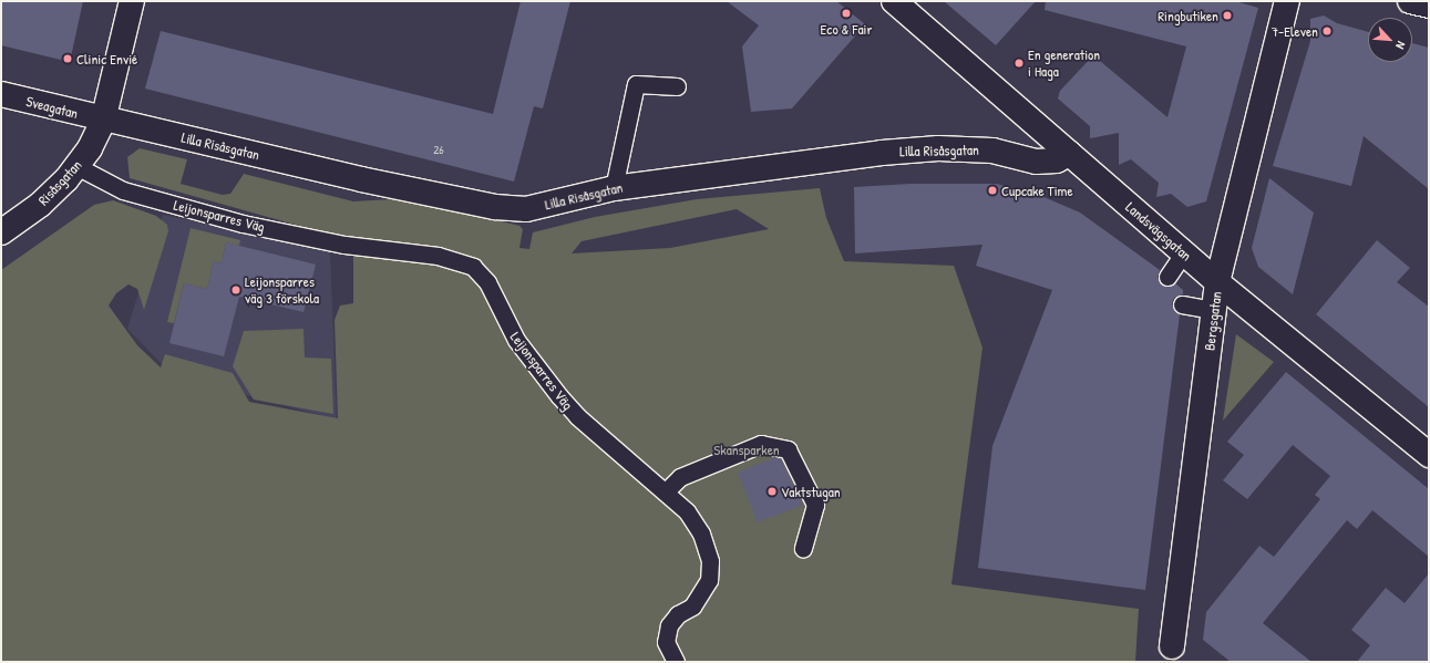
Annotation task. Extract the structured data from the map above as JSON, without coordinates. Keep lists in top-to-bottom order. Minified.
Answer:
{"streets":{"street":["Sveagatan","Lilla Risåsgatan","Risåsgatan","Landsvägsgatan","Bergsgatan"],"lane":["Leijonsparres Väg"]},"crossings":[["Sveagatan","Lilla Risåsgatan"],["Sveagatan","Risåsgatan"],["Lilla Risåsgatan","Risåsgatan"],["Lilla Risåsgatan","Landsvägsgatan"],["Risåsgatan","Leijonsparres Väg"],["Landsvägsgatan","Bergsgatan"]],"parks":["Skansparken"],"places":["Eco & Fair","Ringbutiken","7-Eleven","Clinic Envié","En generation i Haga","Cupcake Time","Leijonsparres väg 3 förskola","Vaktstugan"],"house_numbers":["26"],"north":"bottom right"}
